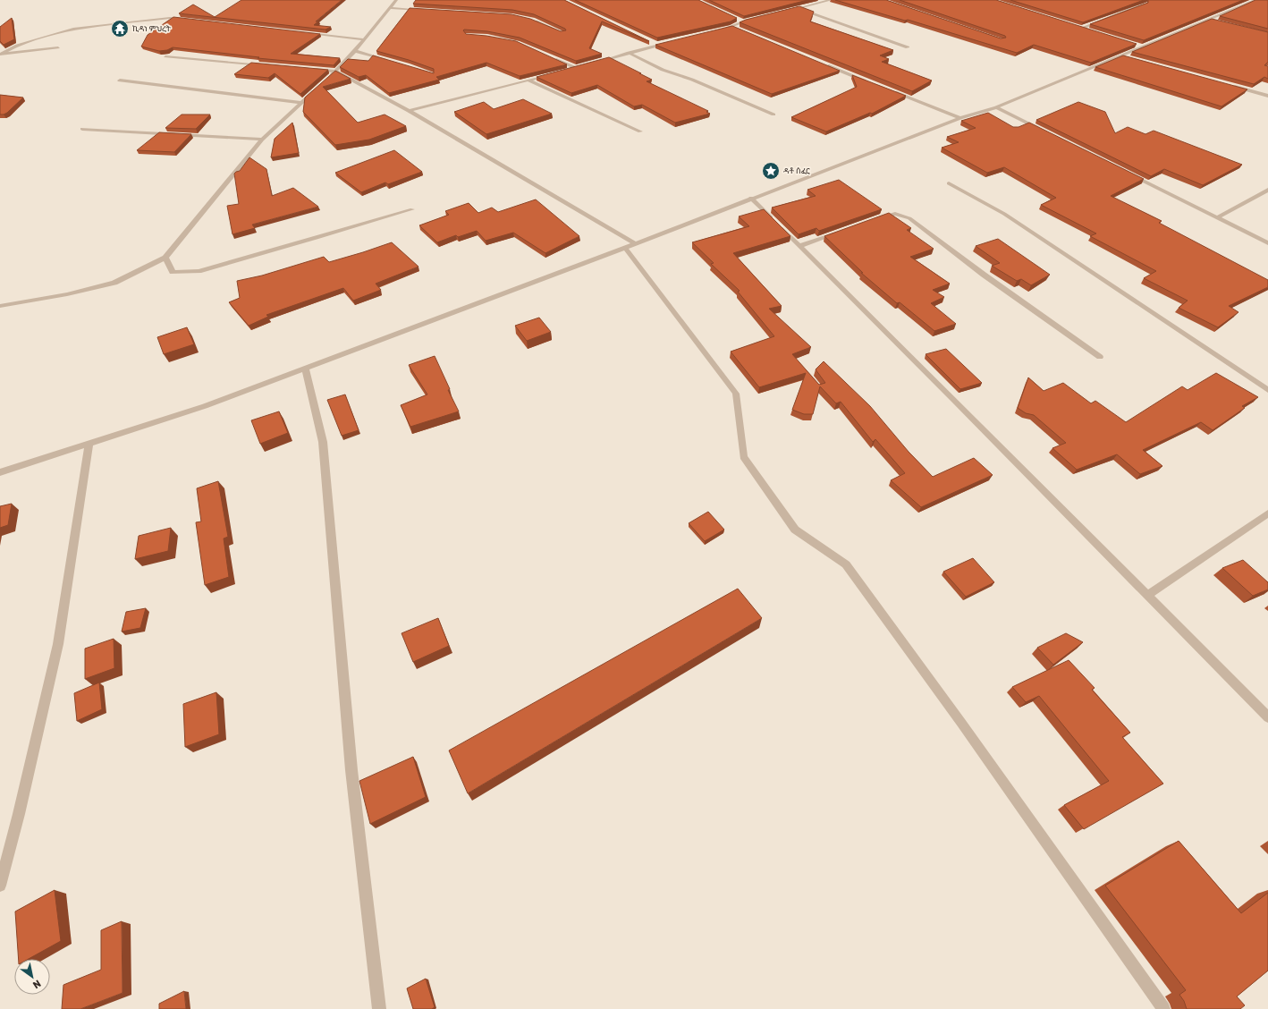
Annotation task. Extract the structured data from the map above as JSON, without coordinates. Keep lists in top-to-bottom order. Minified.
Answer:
{"places":{"temple":["ኪዳነ ምህረት"],"place":["ዳቶ ሰፈር"]},"north":"bottom right"}
